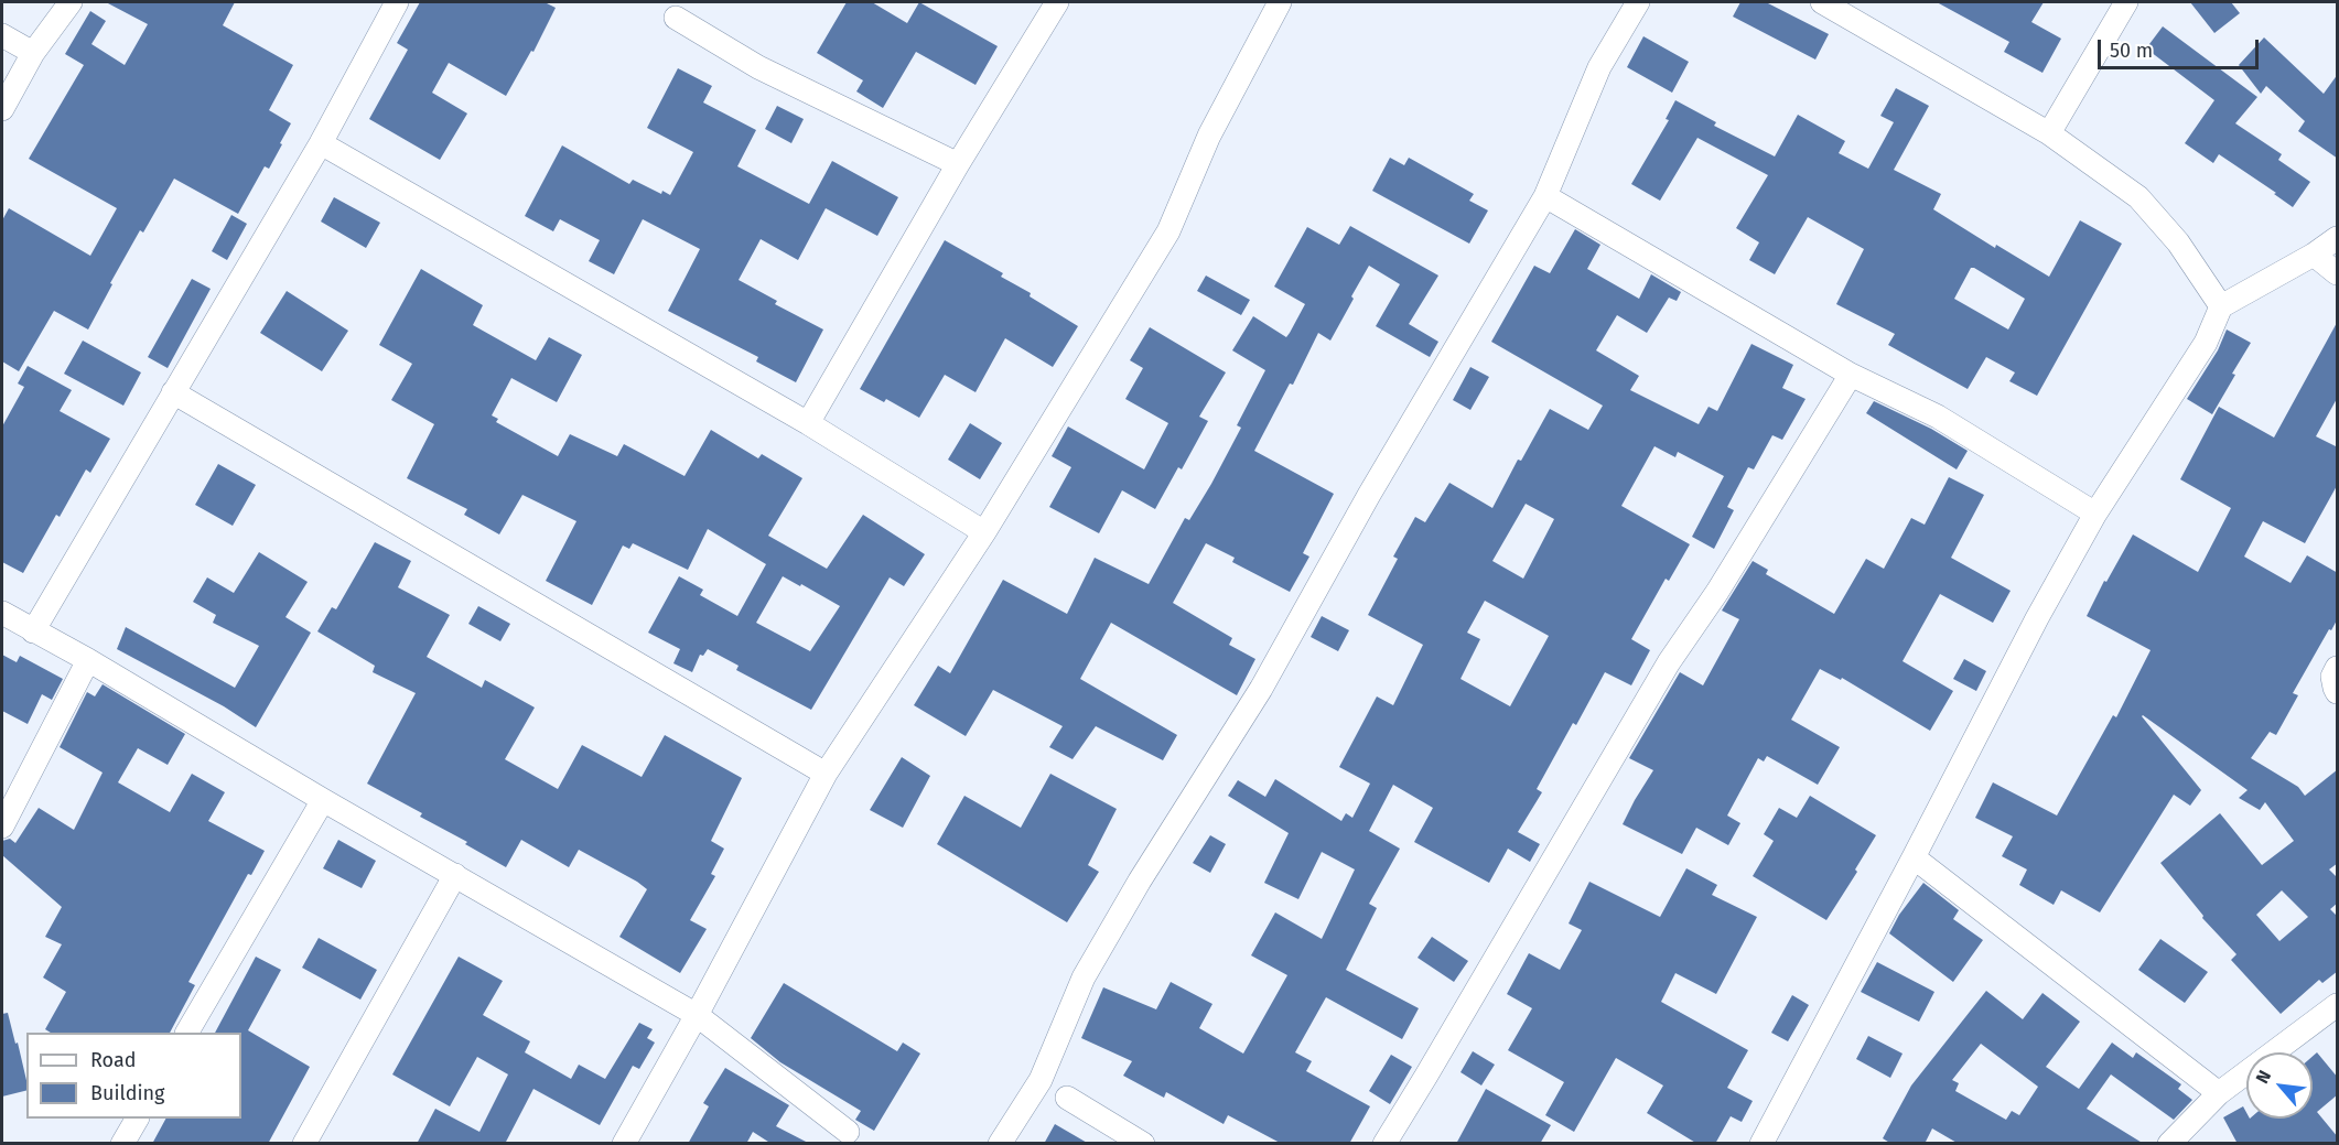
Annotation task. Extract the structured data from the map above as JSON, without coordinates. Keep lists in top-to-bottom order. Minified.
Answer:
{"legend":["Road","Building"],"scale_bar":"50 m","north":"top left"}
